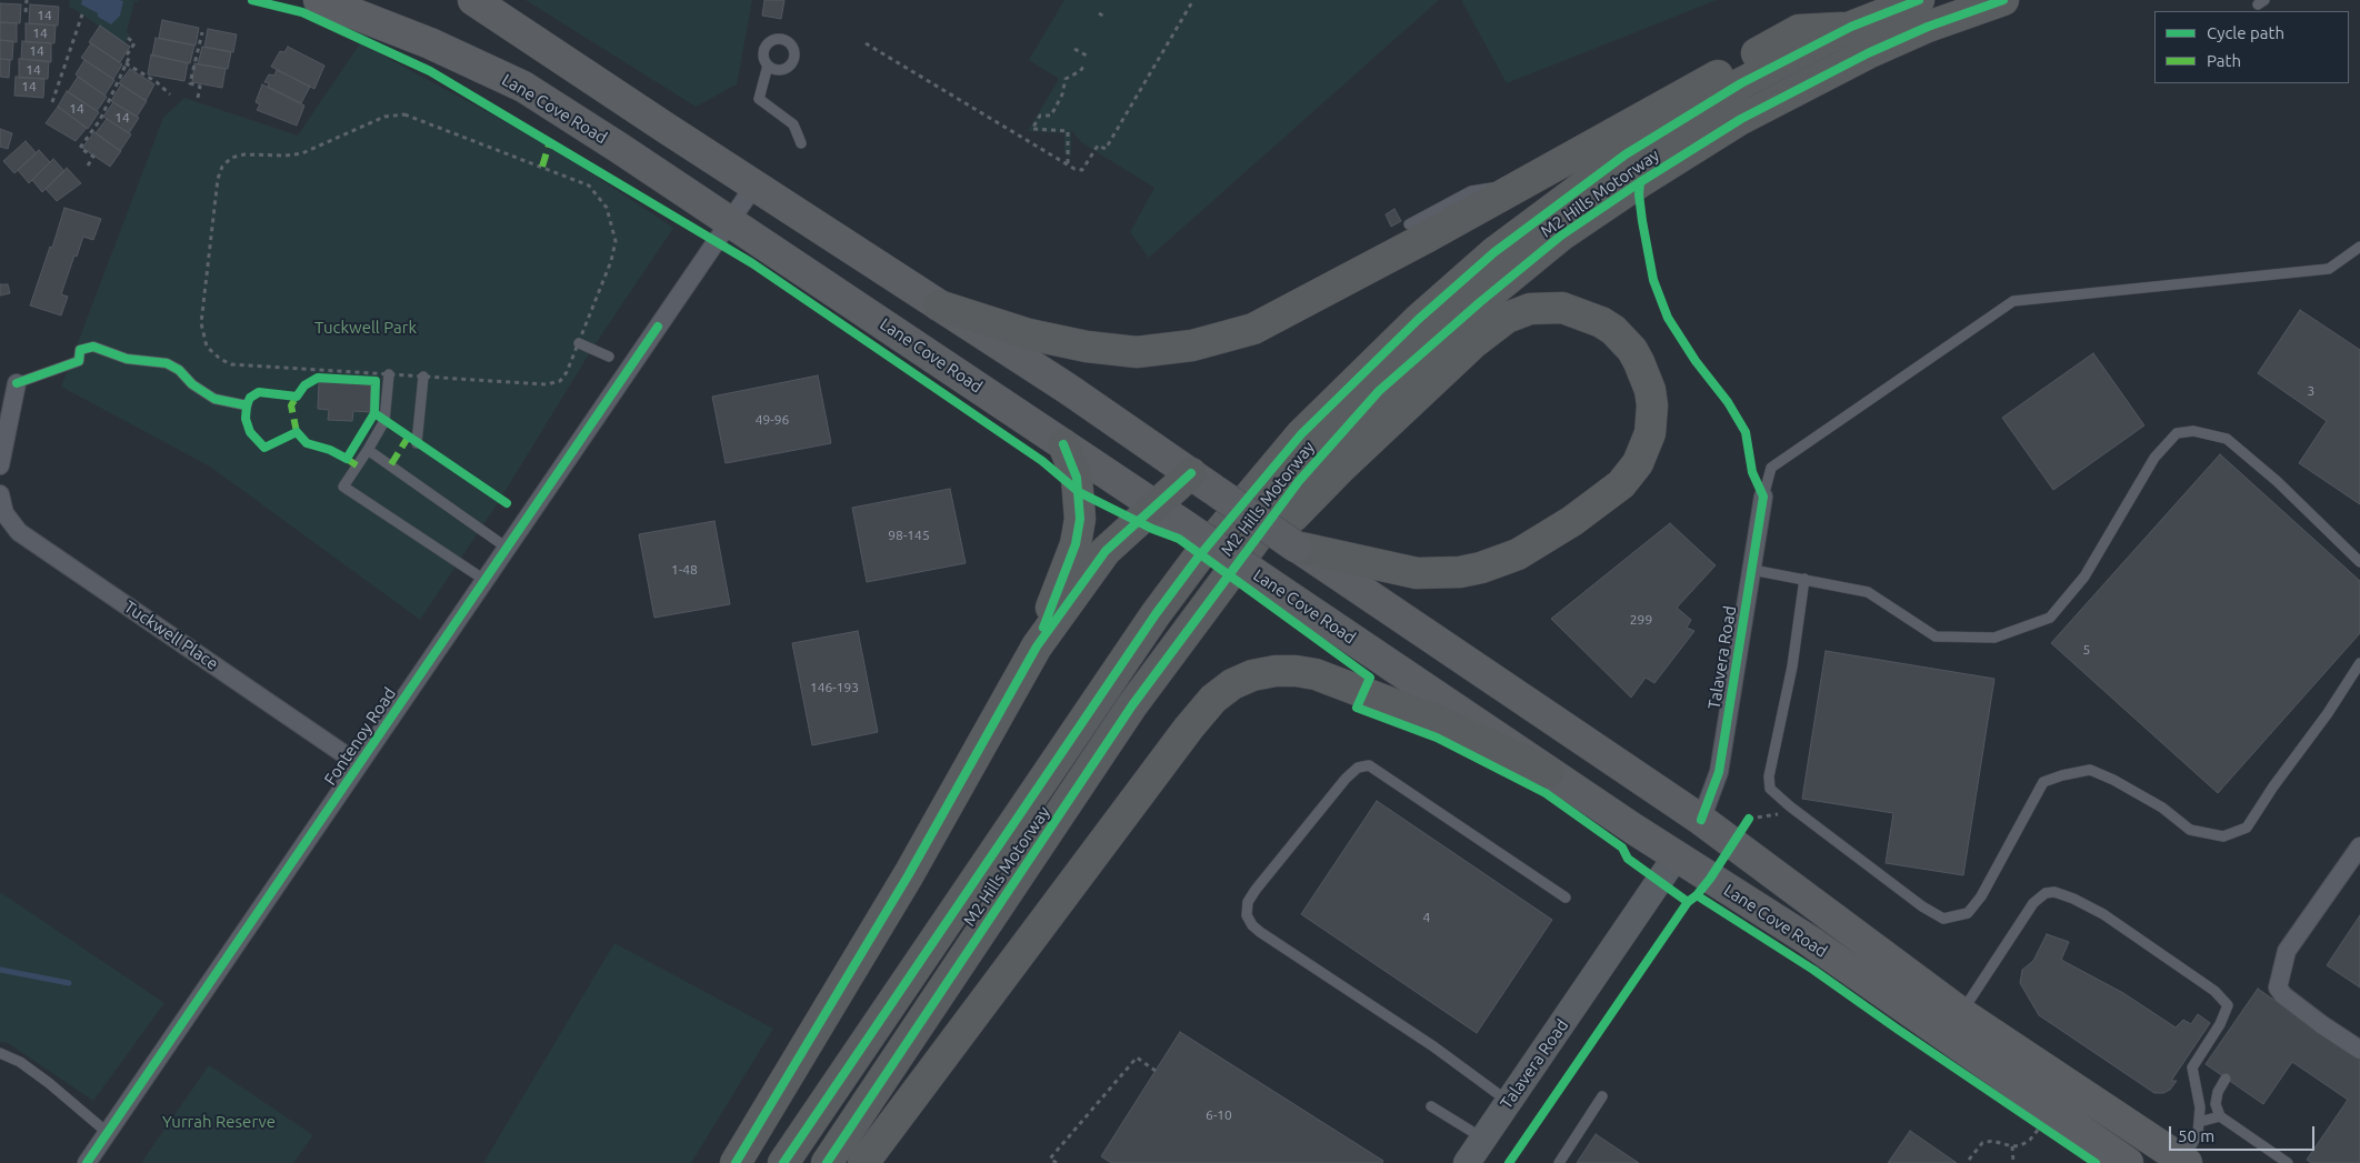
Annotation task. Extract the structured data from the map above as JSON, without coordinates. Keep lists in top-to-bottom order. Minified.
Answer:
{"streets":{"highway":["Lane Cove Road","M2 Hills Motorway"],"main road":["Talavera Road"],"street":["Tuckwell Place","Fontenoy Road"]},"crossings":[["Lane Cove Road","Talavera Road"],["Lane Cove Road","Fontenoy Road"],["Tuckwell Place","Fontenoy Road"]],"parks":["Tuckwell Park","Yurrah Reserve"],"house_numbers":["14","14","14","14","14","14","14","3","49-96","98-145","1-48","299","5","146-193","4","6-10"],"legend":["Cycle path","Path"],"scale_bar":"50 m"}
